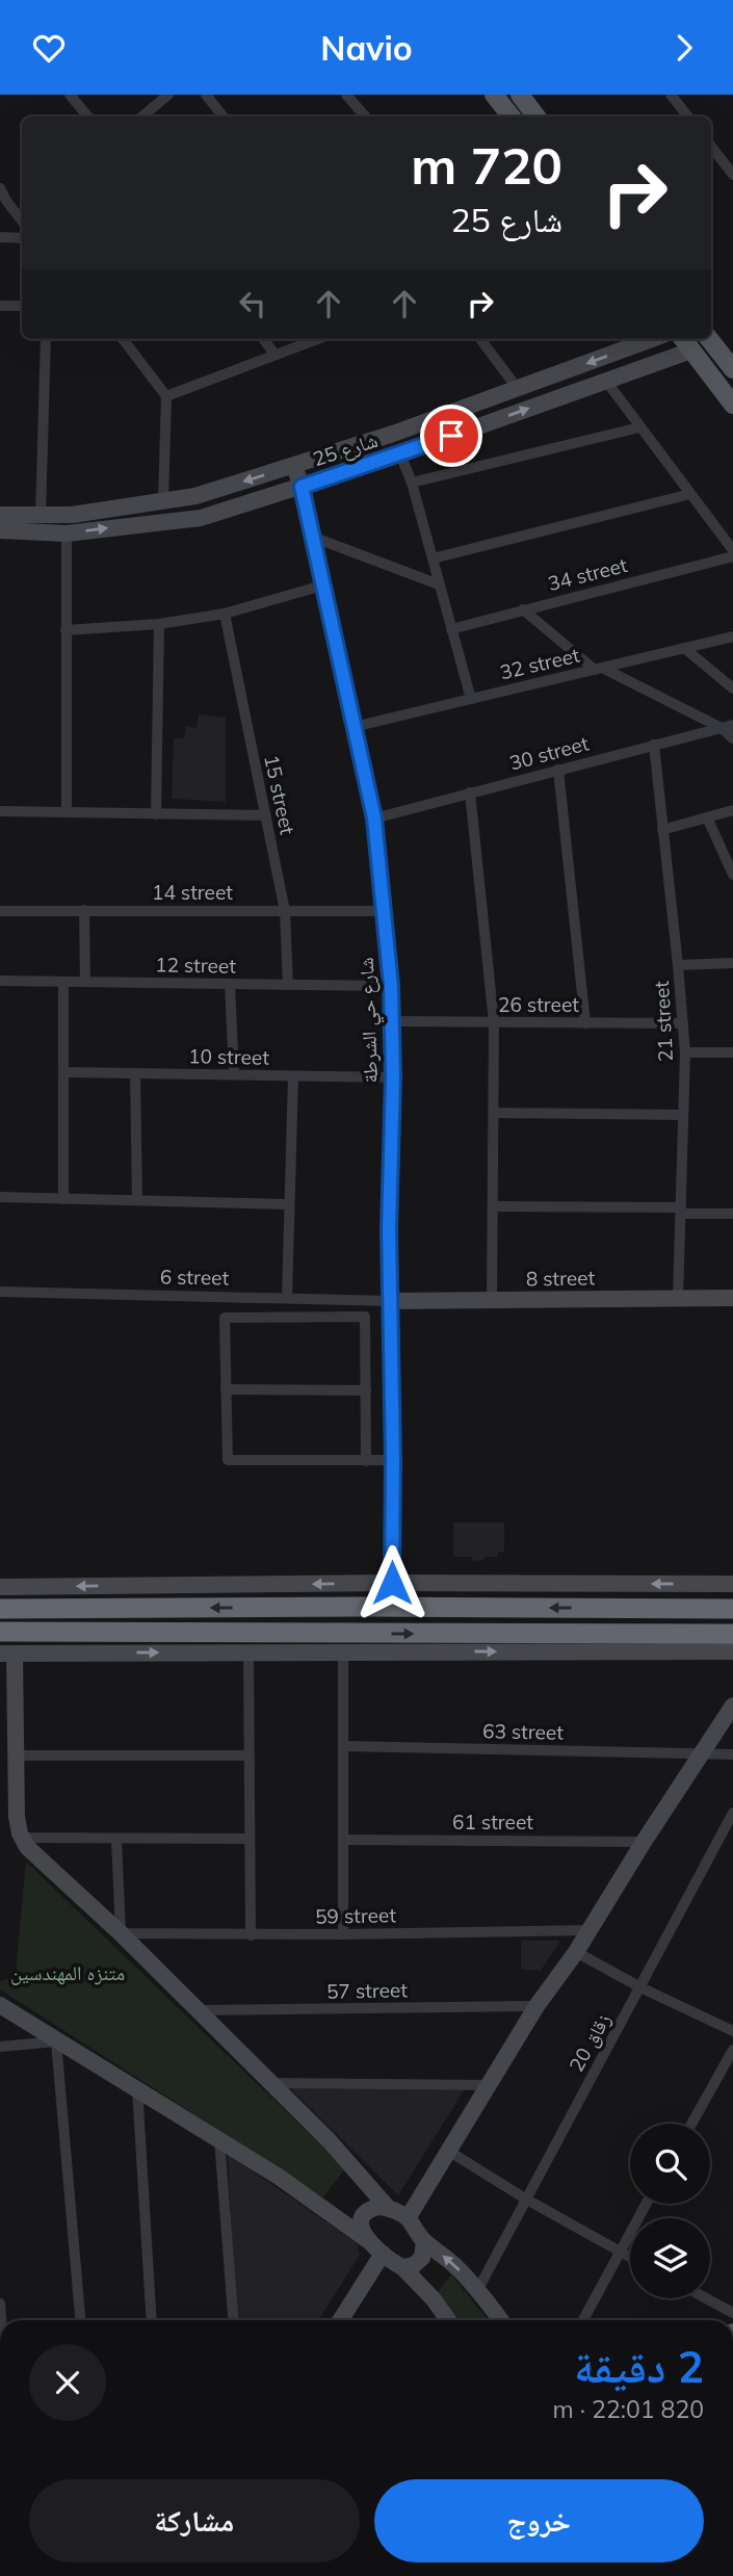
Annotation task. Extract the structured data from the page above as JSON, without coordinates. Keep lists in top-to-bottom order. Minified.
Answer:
{"streets":{"street":["شارع 25","34 street","32 street","30 street","15 street","14 street","12 street","26 street","شارع حي الشرطة","21 street","10 street","6 street","8 street","63 street","61 street","59 street","57 street","زقاق 20"]},"crossings":[["شارع 25","شارع حي الشرطة"],["32 street","شارع حي الشرطة"],["30 street","شارع حي الشرطة"],["30 street","21 street"],["15 street","14 street"],["15 street","12 street"],["14 street","شارع حي الشرطة"],["12 street","شارع حي الشرطة"],["26 street","شارع حي الشرطة"],["26 street","21 street"],["شارع حي الشرطة","10 street"],["شارع حي الشرطة","6 street"],["شارع حي الشرطة","8 street"],["21 street","8 street"],["6 street","8 street"]],"parks":["متنزه المهندسين"],"page":{"header":"Navio","turn":["720 m","شارع 25"],"heading":["2 دقيقة","820 m · 22:01"],"buttons":["خروج","مشاركة"]}}
